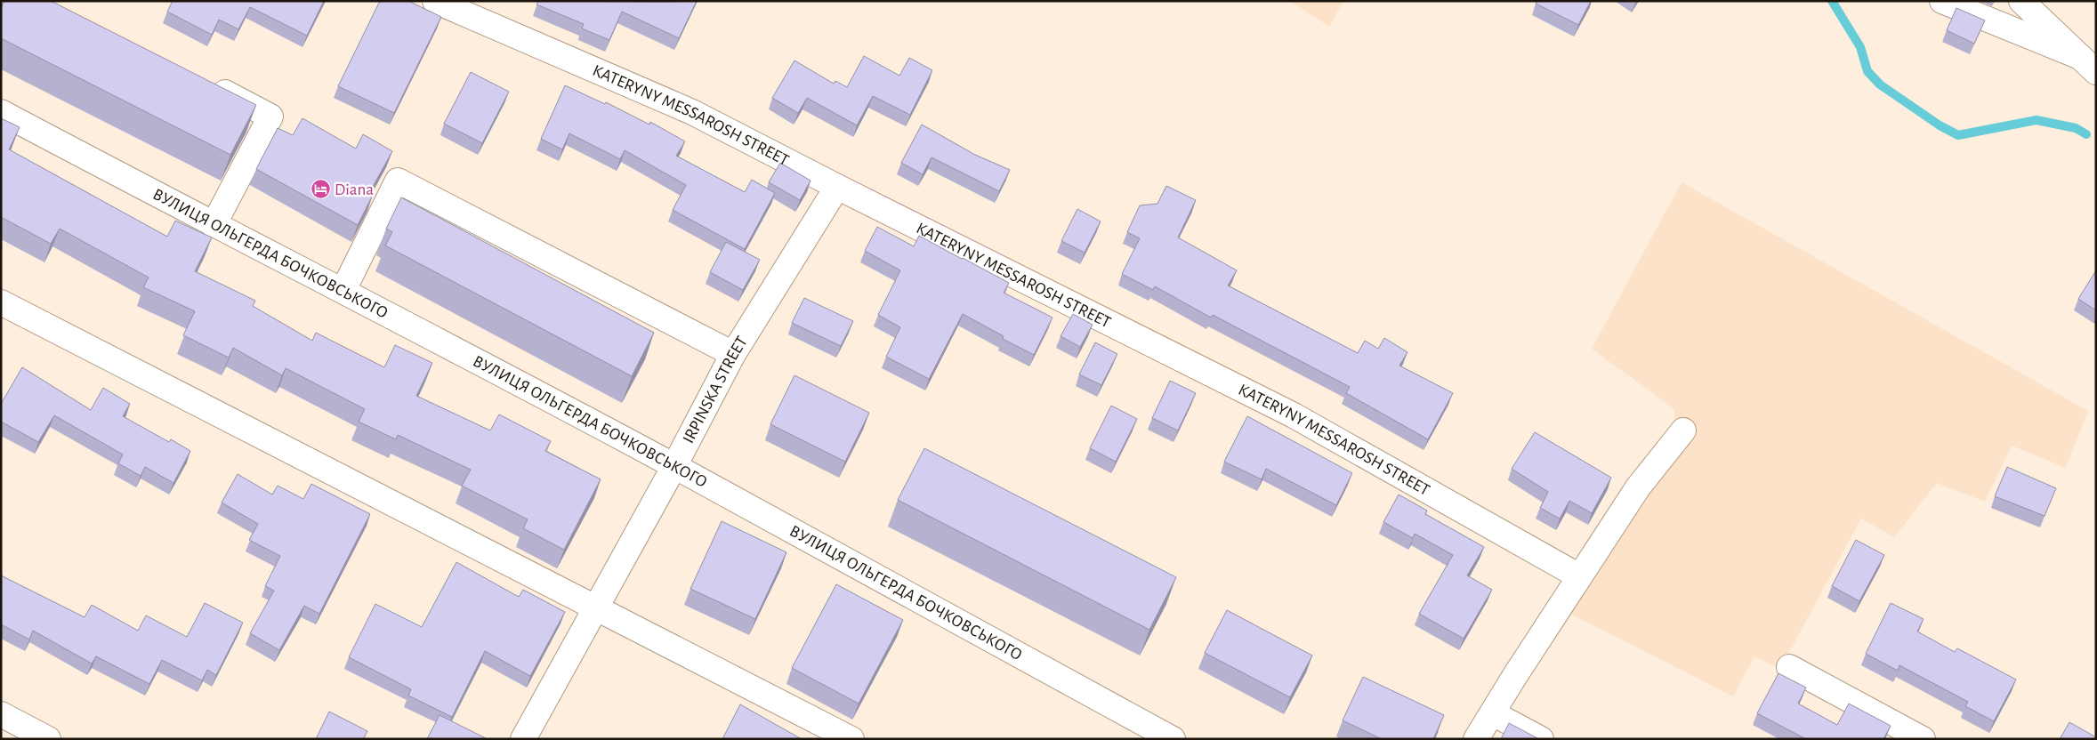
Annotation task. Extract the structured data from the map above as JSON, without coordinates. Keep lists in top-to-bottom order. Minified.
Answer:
{"streets":{"street":["KATERYNY MESSAROSH STREET","ВУЛИЦЯ ОЛЬГЕРДА БОЧКОВСЬКОГО","IRPINSKA STREET"]},"crossings":[["KATERYNY MESSAROSH STREET","IRPINSKA STREET"],["ВУЛИЦЯ ОЛЬГЕРДА БОЧКОВСЬКОГО","IRPINSKA STREET"]],"places":{"hotel":["Diana"]}}
